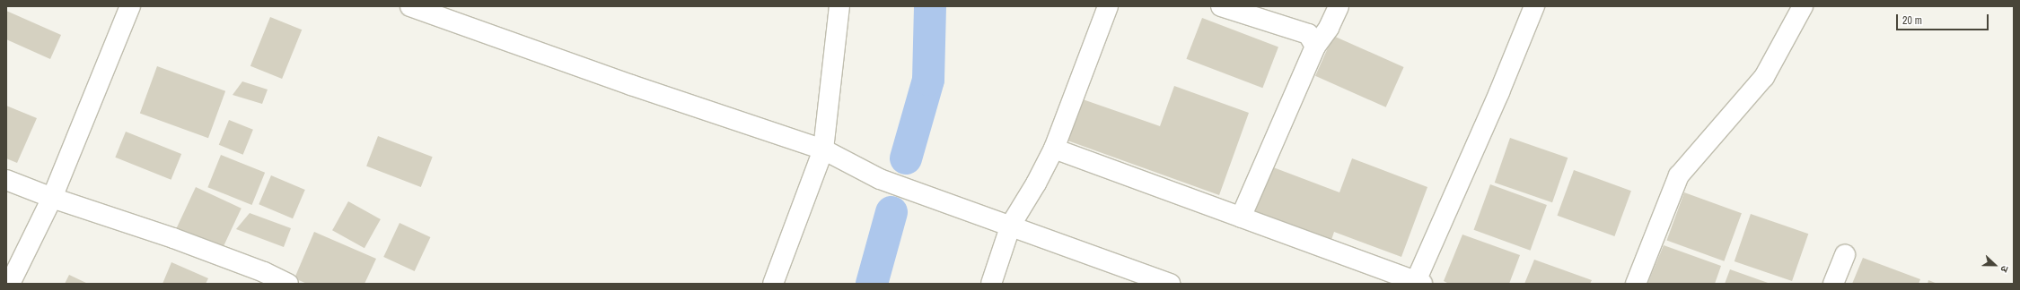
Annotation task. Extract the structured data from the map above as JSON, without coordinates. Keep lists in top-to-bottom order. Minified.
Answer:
{"scale_bar":"20 m","north":"right"}
